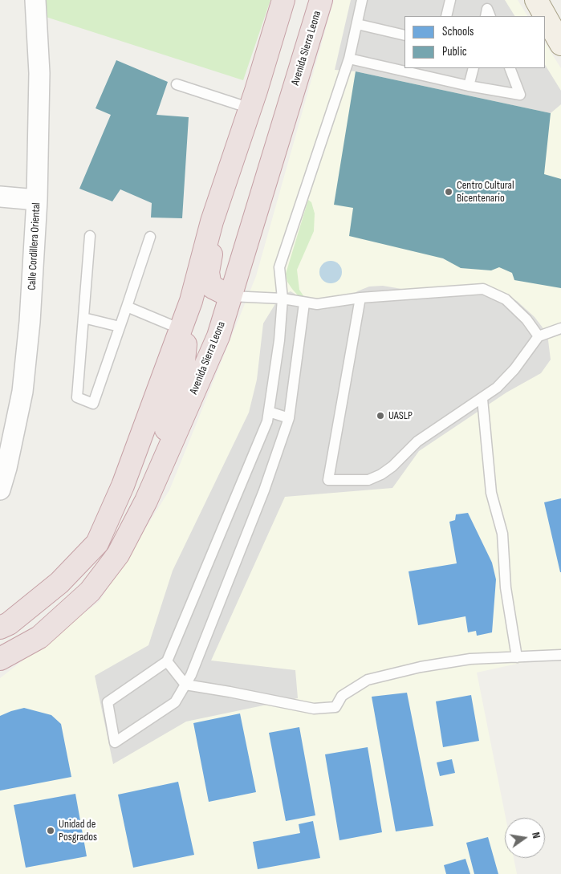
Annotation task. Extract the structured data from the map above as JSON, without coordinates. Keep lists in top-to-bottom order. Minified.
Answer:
{"streets":{"highway":["Avenida Sierra Leona"],"street":["Calle Cordillera Oriental"]},"places":["Centro Cultural Bicentenario","UASLP","Unidad de Posgrados"],"legend":["Schools","Public"],"north":"right"}
